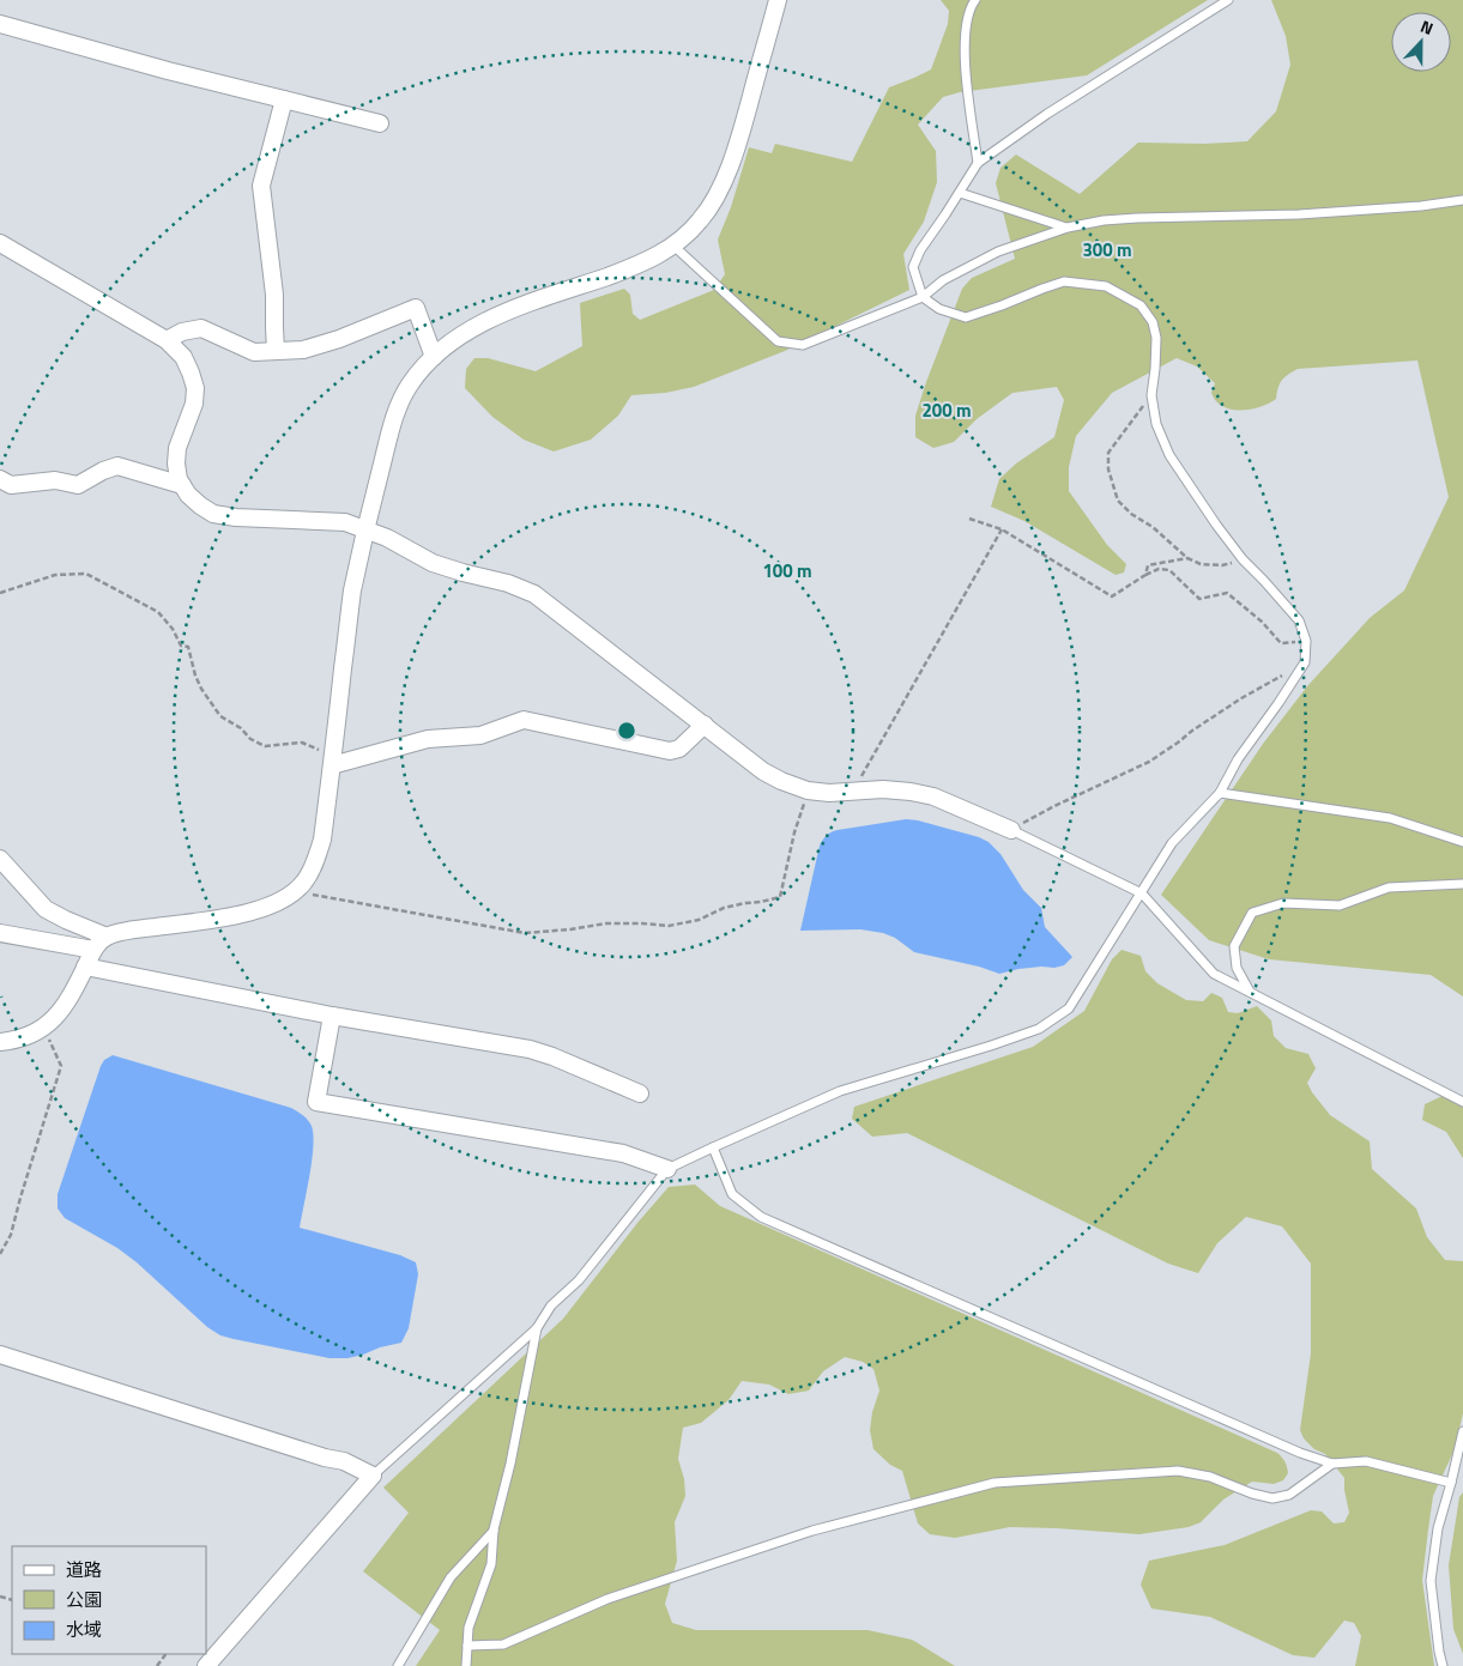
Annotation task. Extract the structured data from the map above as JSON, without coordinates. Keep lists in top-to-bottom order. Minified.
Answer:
{"legend":["道路","公園","水域"],"north":"top","rings":["300 m","200 m","100 m"]}
